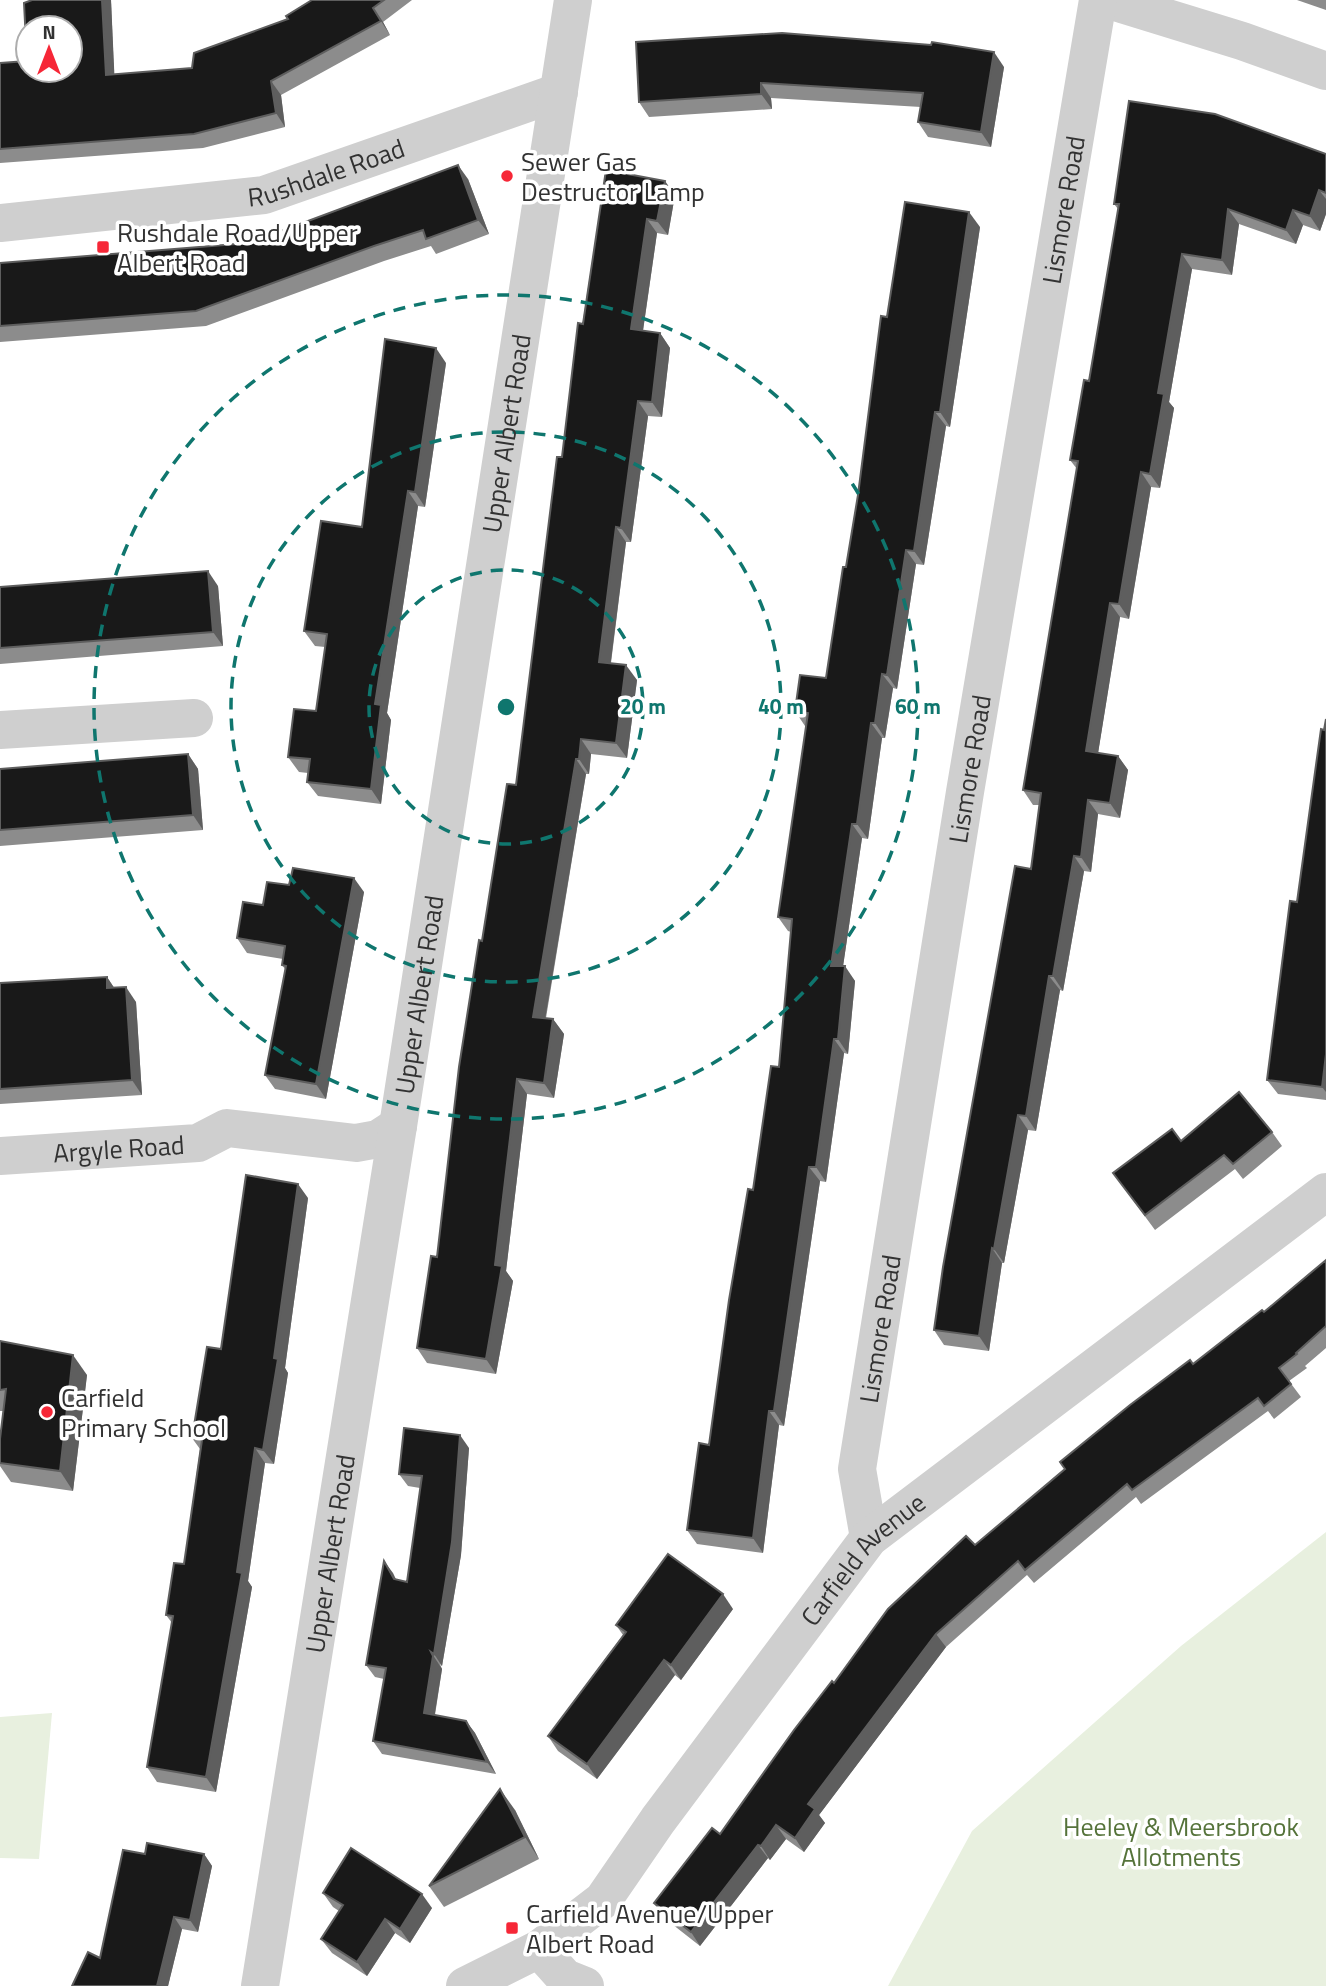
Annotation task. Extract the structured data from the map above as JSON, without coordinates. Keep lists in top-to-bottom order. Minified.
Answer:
{"streets":{"street":["Rushdale Road","Lismore Road","Upper Albert Road","Argyle Road","Carfield Avenue"]},"crossings":[["Rushdale Road","Upper Albert Road"],["Lismore Road","Carfield Avenue"],["Upper Albert Road","Argyle Road"]],"parks":["Heeley & Meersbrook Allotments"],"places":{"other":["Sewer Gas Destructor Lamp","Carfield Primary School"],"transit":["Rushdale Road/Upper Albert Road","Carfield Avenue/Upper Albert Road"]},"north":"top","rings":["20 m","40 m","60 m"]}
